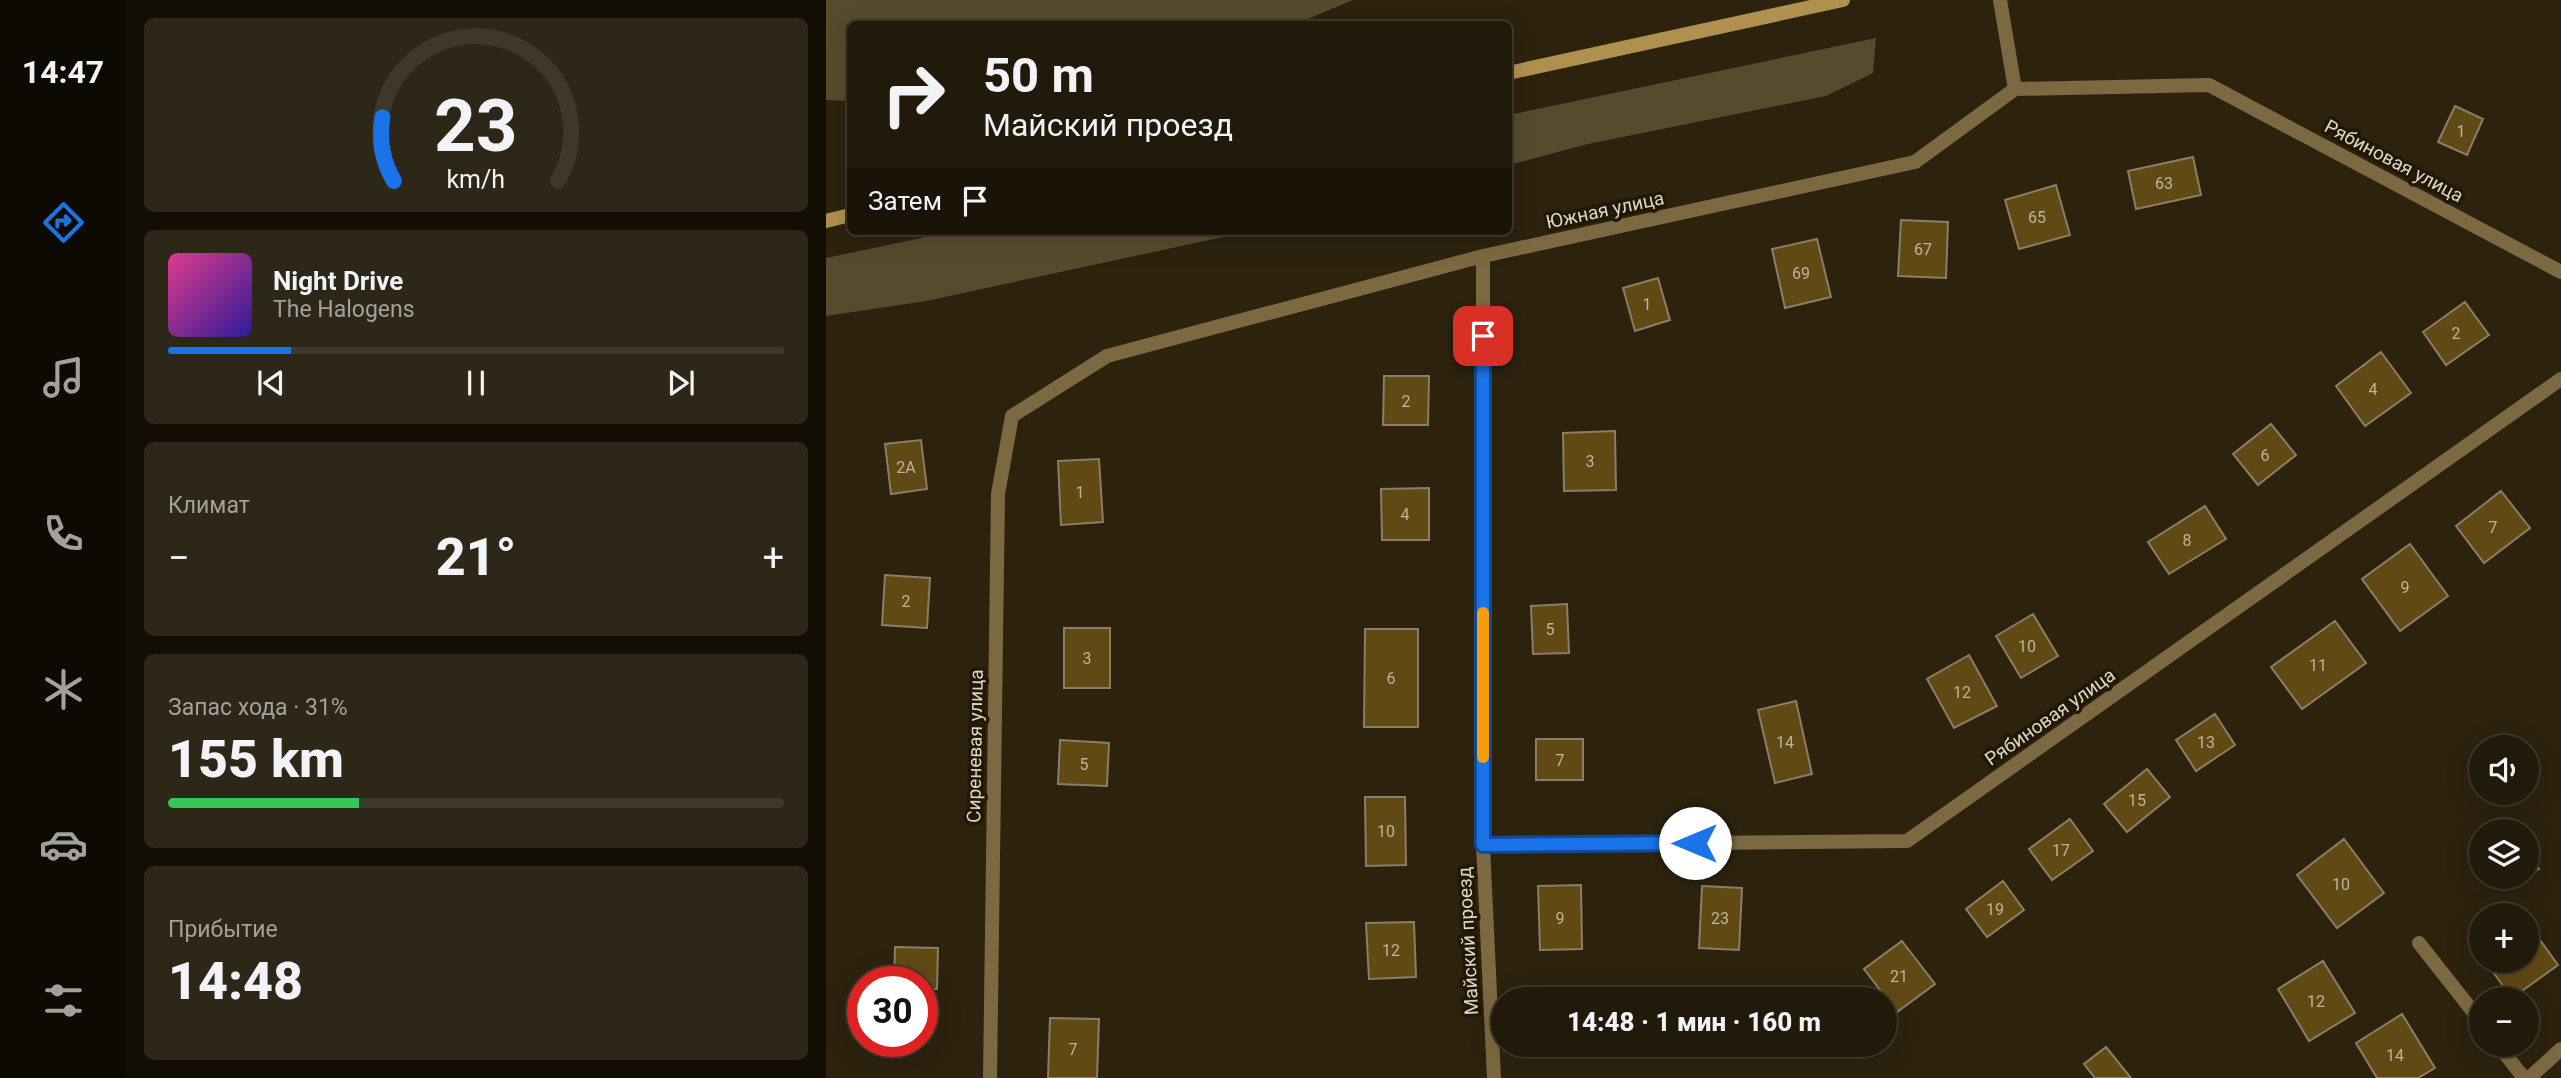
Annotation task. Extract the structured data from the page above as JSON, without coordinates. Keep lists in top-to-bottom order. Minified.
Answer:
{"streets":{"street":["Рябиновая улица","Южная улица","Сиреневая улица","Майский проезд"]},"crossings":[["Рябиновая улица","Южная улица"],["Рябиновая улица","Майский проезд"],["Южная улица","Сиреневая улица"],["Южная улица","Майский проезд"]],"house_numbers":["1","63","65","67","69","1","2","4","2","6","3","2А","1","4","7","8","9","2","5","10","3","11","6","12","14","13","7","5","15","10","17","10","19","9","23","12","21","12","7","14"],"page":{"tabs":"14:47","turn":["50 m","Майский проезд"],"then":"Затем","song":["Night Drive","The Halogens"],"tile":["Климат",["Запас хода · 31%","155 km"],["Прибытие","14:48"]],"heat":["−","21°","+"],"map_buttons":["+","−"],"limit":"30","trip":"14:48 · 1 мин · 160 m","gauge":["23","km/h"]}}
